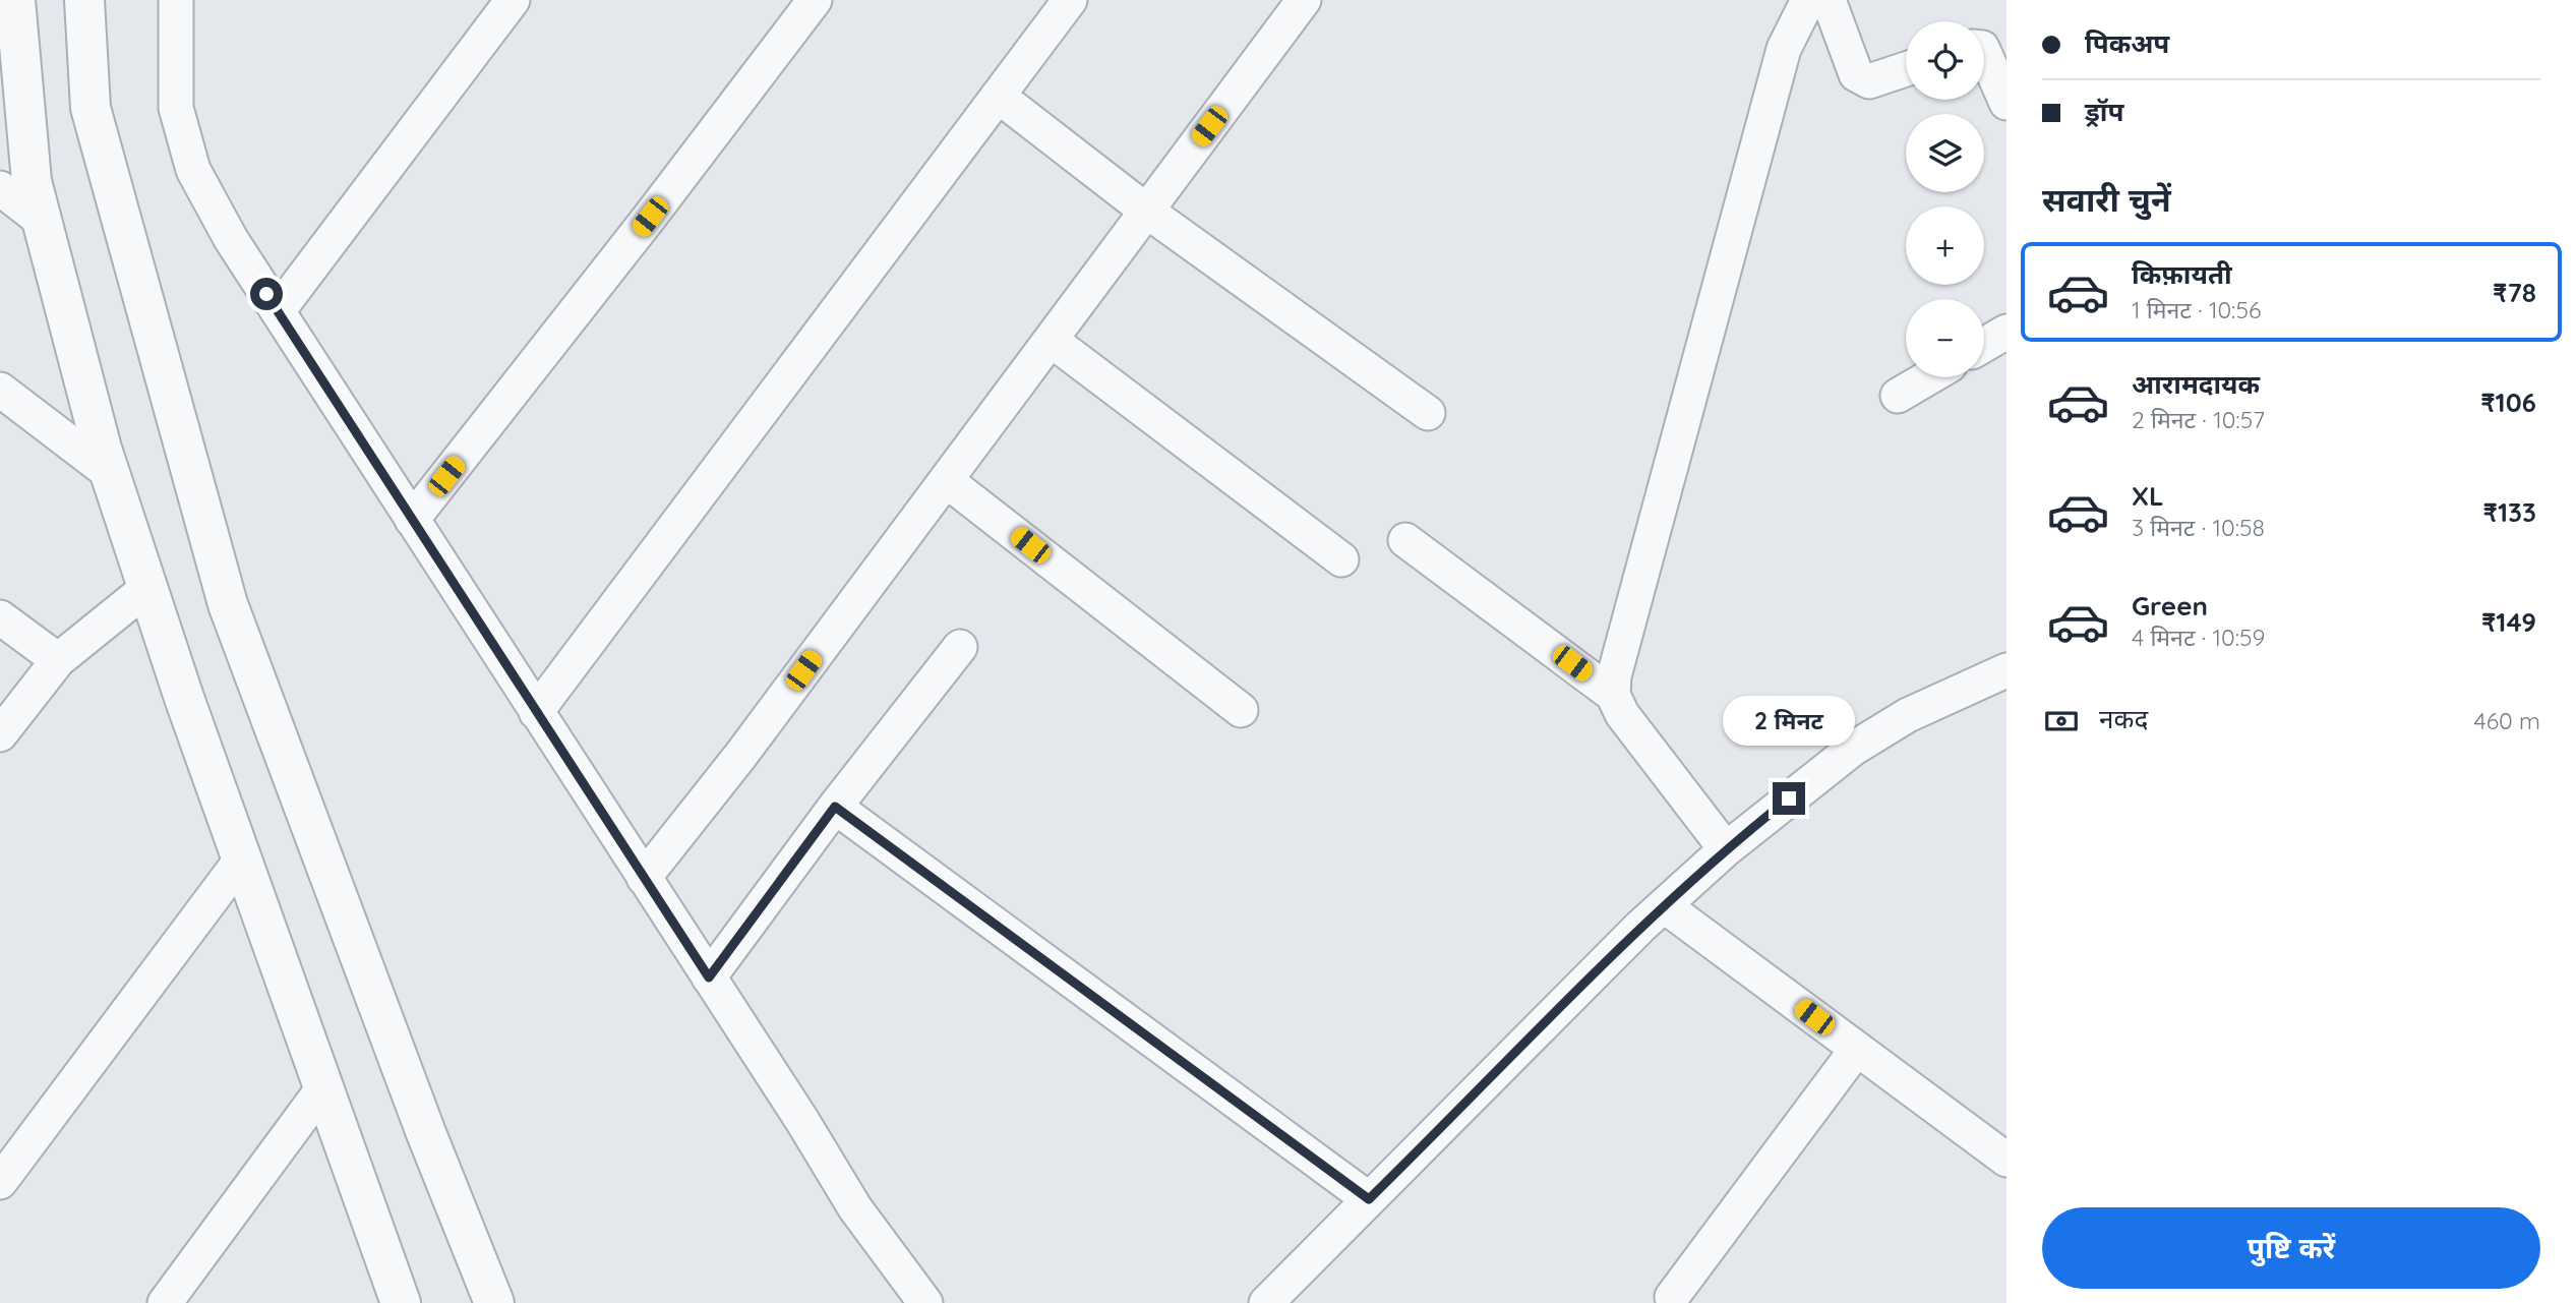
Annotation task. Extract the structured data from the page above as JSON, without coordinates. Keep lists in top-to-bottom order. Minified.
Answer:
{"page":{"banner":["पिकअप","ड्रॉप"],"map_buttons":["+","−"],"heading":"सवारी चुनें","list":[{"name":"किफ़ायती","note":"1 मिनट · 10:56","value":"₹78"},{"name":"आरामदायक","note":"2 मिनट · 10:57","value":"₹106"},{"name":"XL","note":"3 मिनट · 10:58","value":"₹133"},{"name":"Green","note":"4 मिनट · 10:59","value":"₹149"}],"pay":["नकद","460 m"],"bubble":"2 मिनट","buttons":"पुष्टि करें"}}
